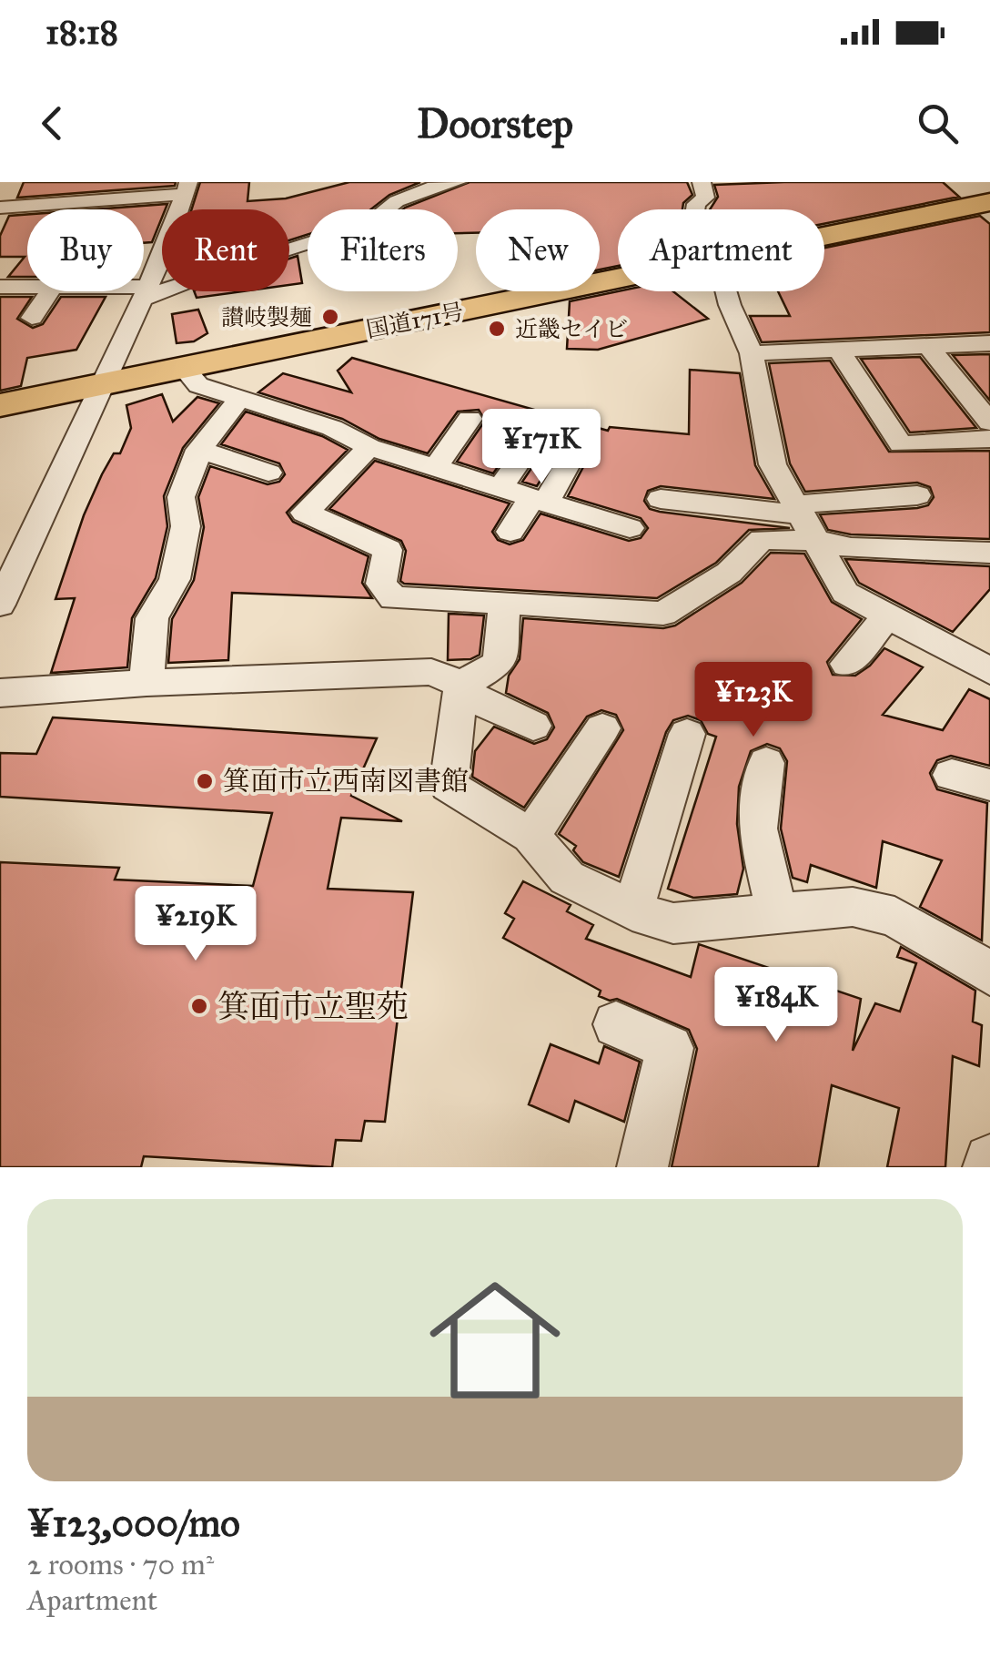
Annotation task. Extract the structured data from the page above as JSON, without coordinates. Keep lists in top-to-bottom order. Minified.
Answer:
{"streets":{"highway":["国道171号"]},"places":["讃岐製麺","近畿セイビ","箕面市立西南図書館","箕面市立聖苑"],"page":{"status":"18:18","header":"Doorstep","chip":["Buy","Rent","Filters","New","Apartment"],"price":["¥171K","¥123K","¥219K","¥184K"],"list":[{"name":"¥123,000/mo","note":"2 rooms · 70 m² · Apartment"}]}}
